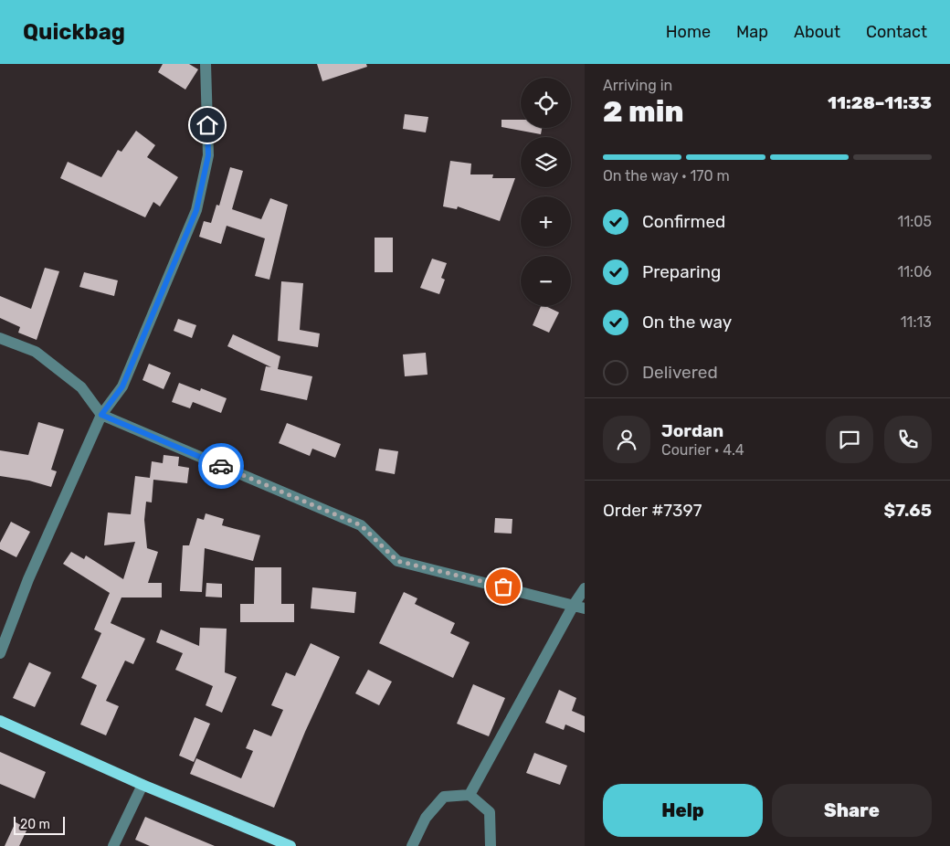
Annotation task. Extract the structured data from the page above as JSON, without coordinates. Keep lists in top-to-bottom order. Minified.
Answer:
{"scale_bar":"20 m","page":{"header":"Quickbag","nav":["Home","Map","About","Contact"],"heading":["2 min","Arriving in","11:28–11:33"],"panel":["Jordan","Courier · 4.4","Order #7397","$7.65"],"map_buttons":["+","−"],"bar":"On the way · 170 m","list":[["Confirmed","11:05"],["Preparing","11:06"],["On the way","11:13"],"Delivered"],"buttons":["Help","Share"],"scale":"20 m"}}
